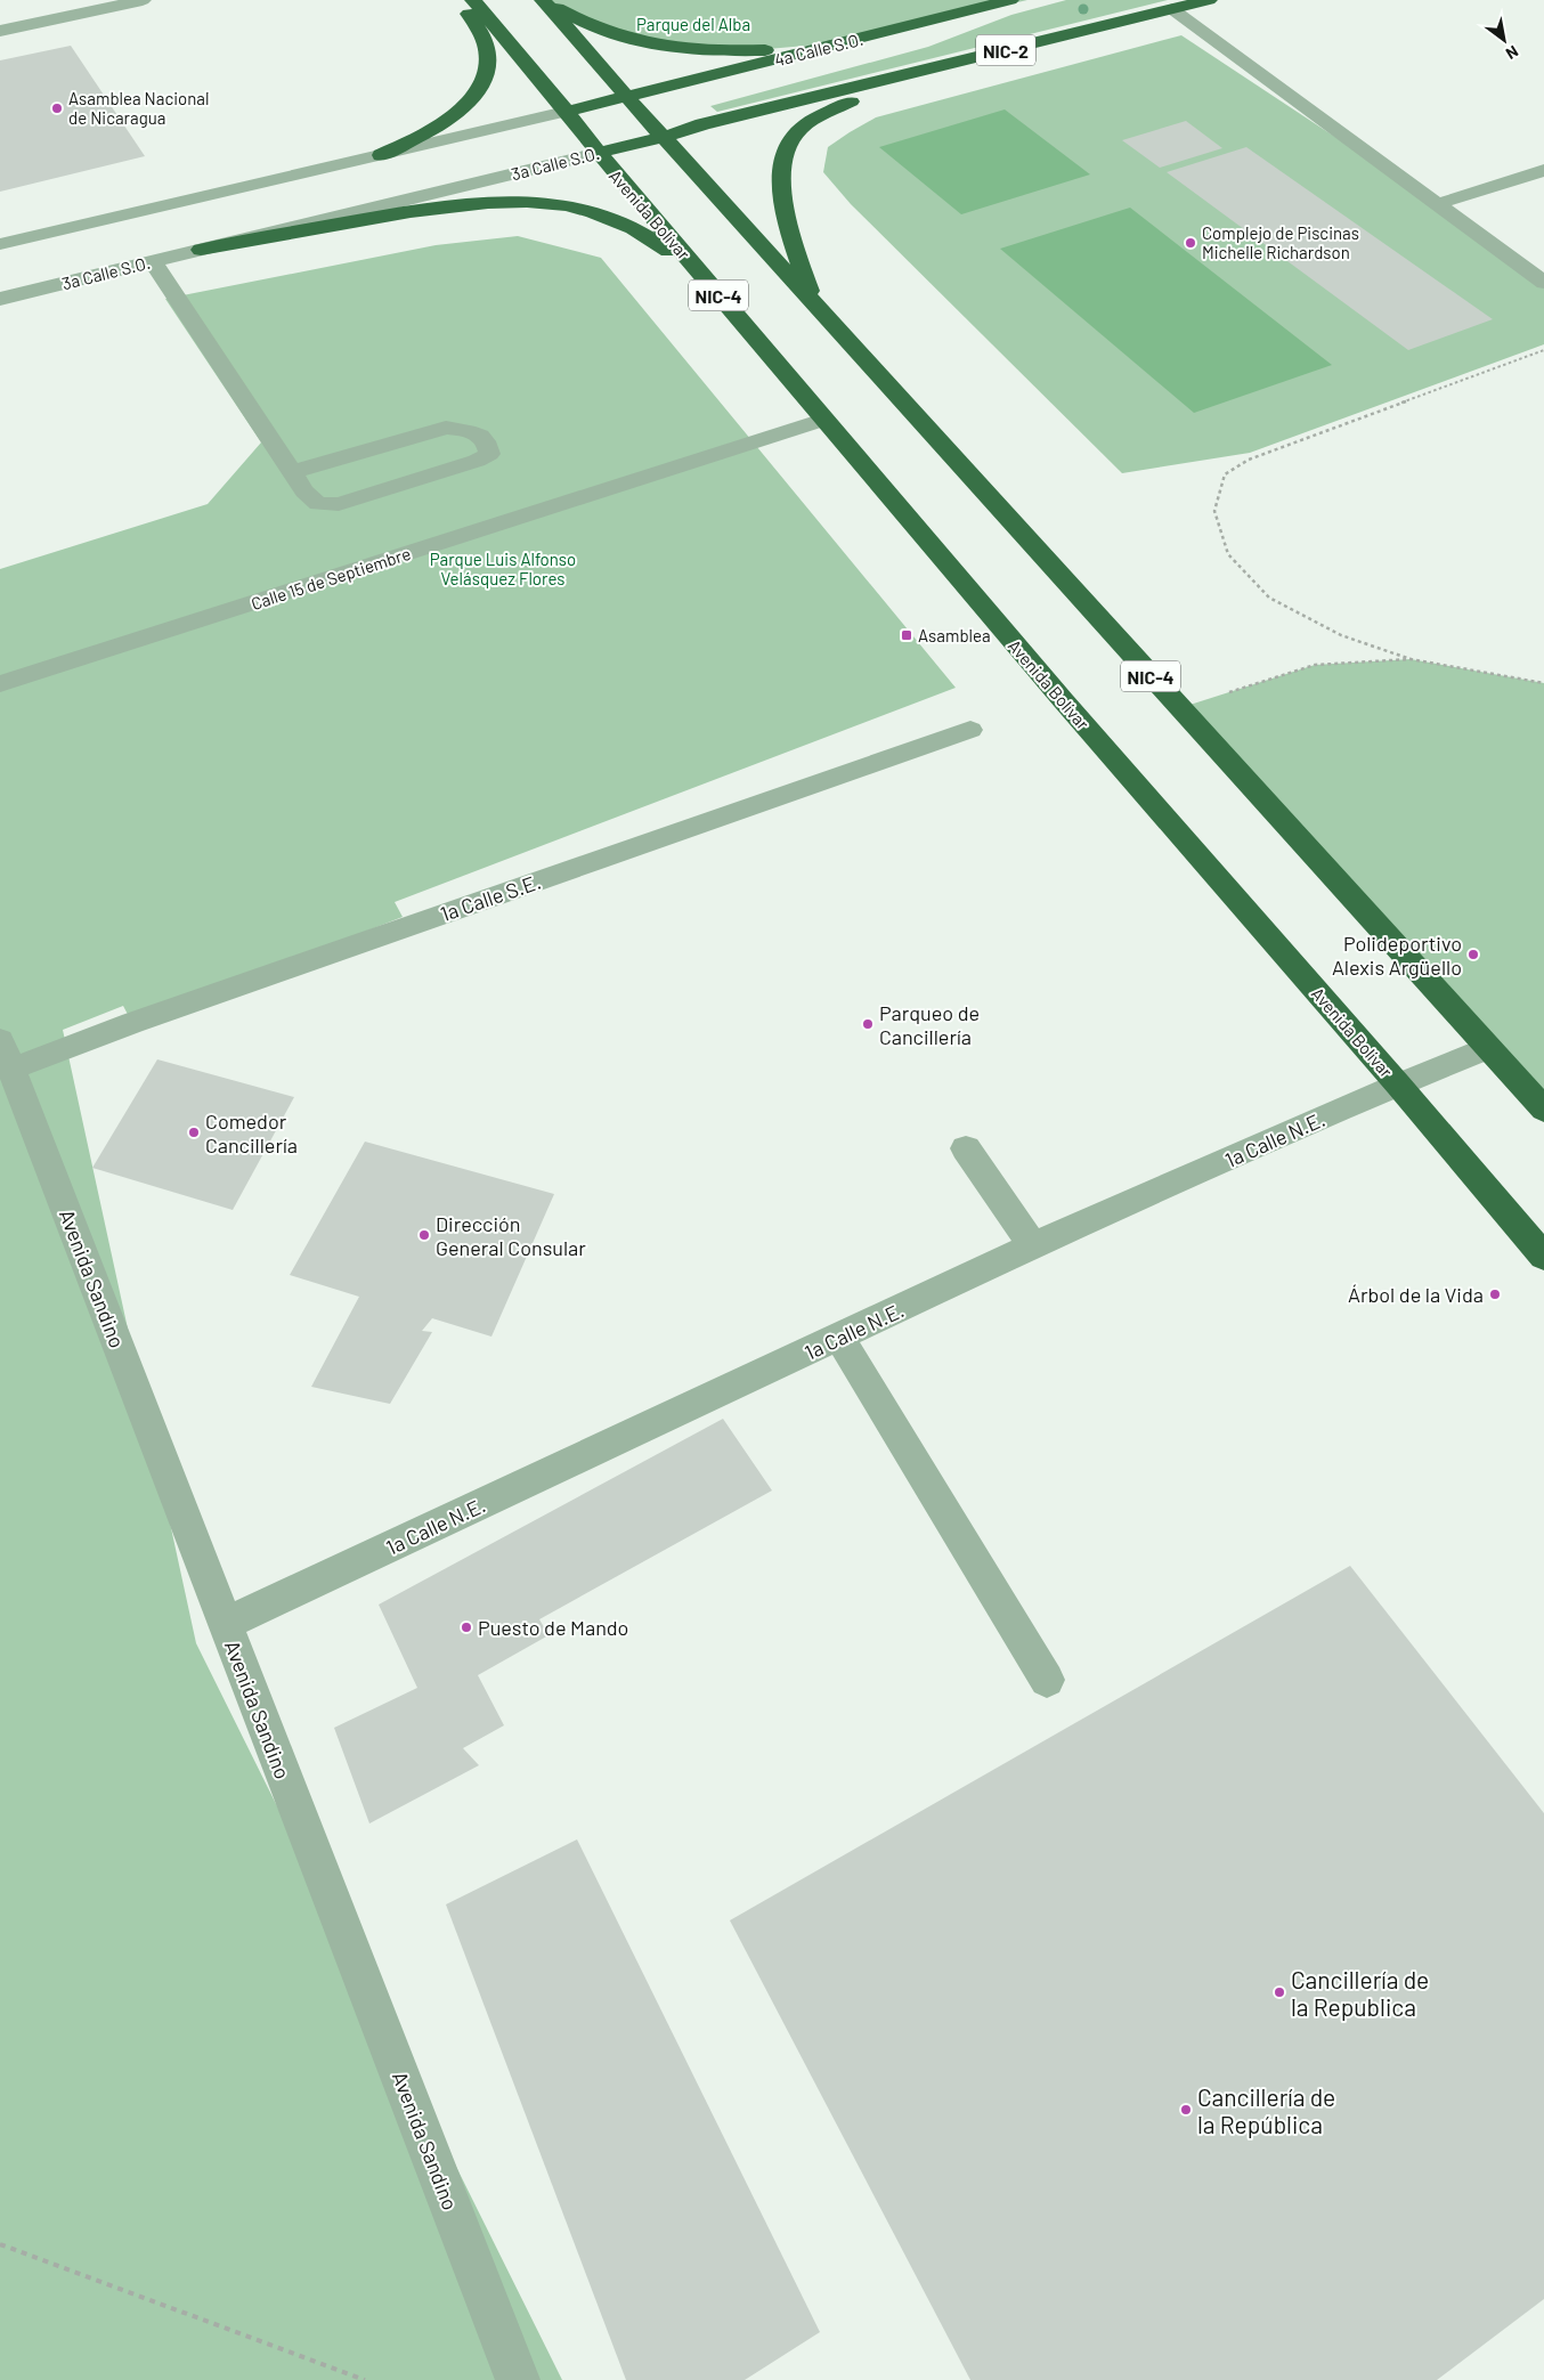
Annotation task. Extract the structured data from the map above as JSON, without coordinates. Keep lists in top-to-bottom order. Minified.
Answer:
{"streets":{"highway":["4a Calle S.O.","NIC-2","3a Calle S.O.","Avenida Bolívar","NIC-4"],"street":["Calle 15 de Septiembre","1a Calle S.E.","1a Calle N.E.","Avenida Sandino"]},"crossings":[["4a Calle S.O.","NIC-2"],["4a Calle S.O.","NIC-4"],["NIC-2","Avenida Bolívar"],["NIC-2","NIC-4"],["3a Calle S.O.","Avenida Bolívar"],["3a Calle S.O.","NIC-4"],["Avenida Bolívar","Calle 15 de Septiembre"],["Avenida Bolívar","1a Calle N.E."],["NIC-4","1a Calle N.E."],["1a Calle S.E.","Avenida Sandino"],["1a Calle N.E.","Avenida Sandino"]],"parks":["Parque del Alba","Parque Luis Alfonso Velásquez Flores"],"places":{"other":["Asamblea Nacional de Nicaragua","Complejo de Piscinas Michelle Richardson","Polideportivo Alexis Argüello","Parqueo de Cancillería","Comedor Cancillería","Dirección General Consular","Árbol de la Vida","Puesto de Mando","Cancillería de la Republica","Cancillería de la República"],"transit":["Asamblea"]},"north":"bottom right"}
